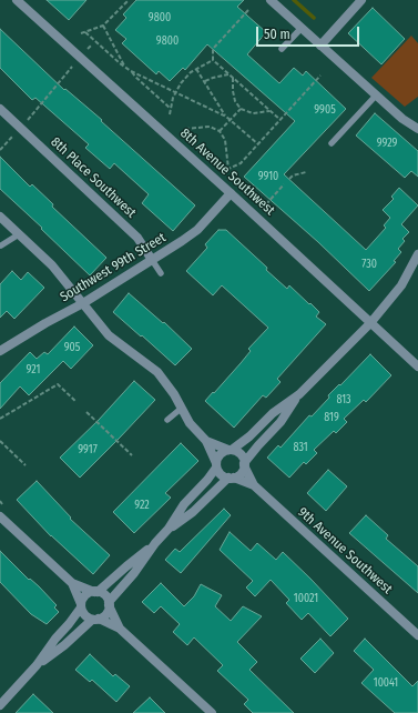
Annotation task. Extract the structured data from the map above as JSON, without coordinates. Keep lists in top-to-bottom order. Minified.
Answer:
{"streets":{"street":["8th Avenue Southwest","8th Place Southwest","Southwest 99th Street","9th Avenue Southwest"]},"crossings":[["8th Avenue Southwest","Southwest 99th Street"],["8th Place Southwest","Southwest 99th Street"]],"house_numbers":["9800","9800","9905","9929","9910","730","905","921","813","819","831","9917","922","10021","10041"],"scale_bar":"50 m"}
